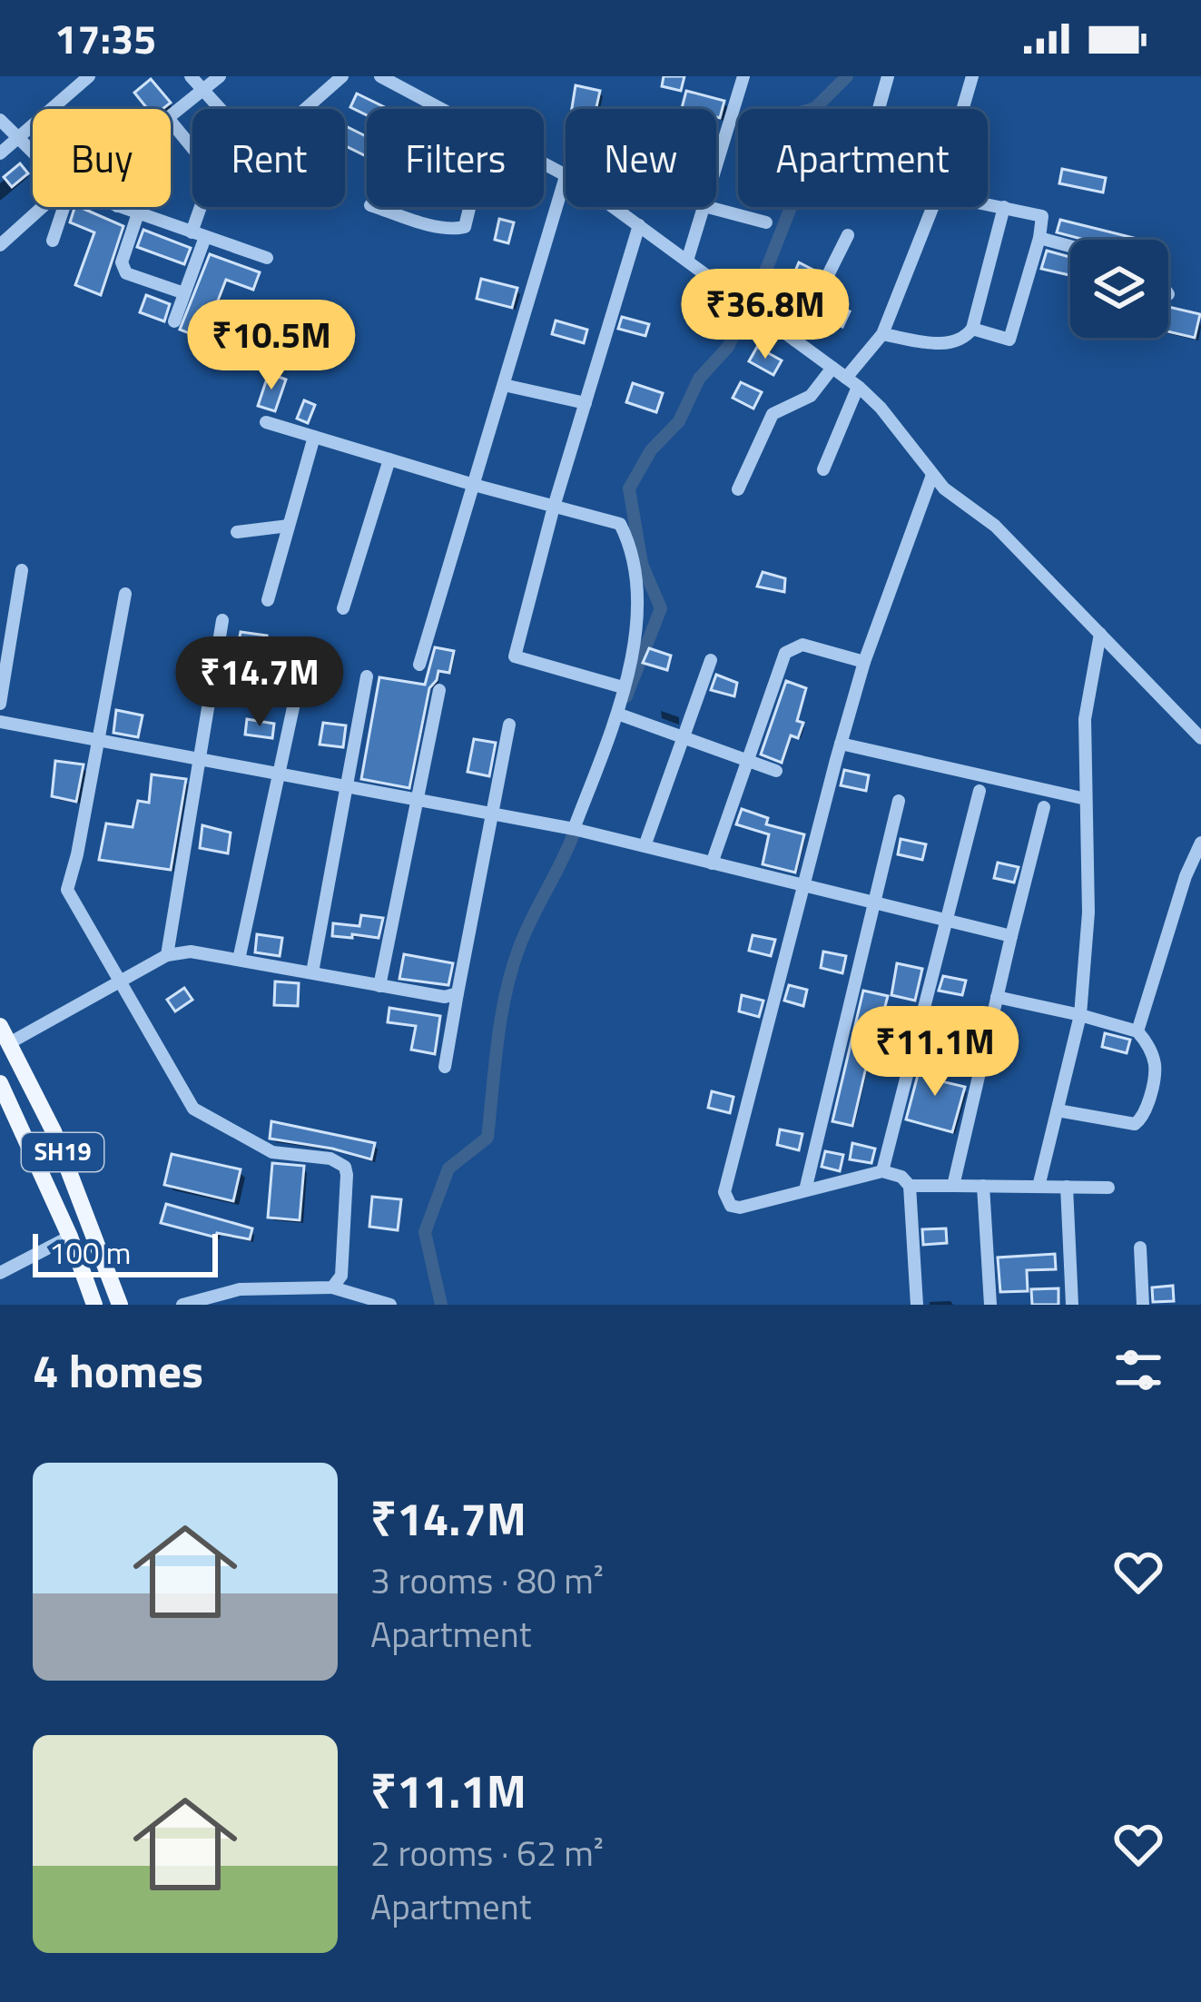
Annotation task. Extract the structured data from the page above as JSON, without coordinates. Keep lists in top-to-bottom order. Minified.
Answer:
{"streets":{"main road":["SH19"]},"scale_bar":"100 m","page":{"status":"17:35","chip":["Buy","Rent","Filters","New","Apartment"],"price":["₹36.8M","₹10.5M","₹14.7M","₹11.1M"],"scale":"100 m","heading":"4 homes","list":[{"name":"₹14.7M","note":"3 rooms · 80 m² · Apartment"},{"name":"₹11.1M","note":"2 rooms · 62 m² · Apartment"}]}}
